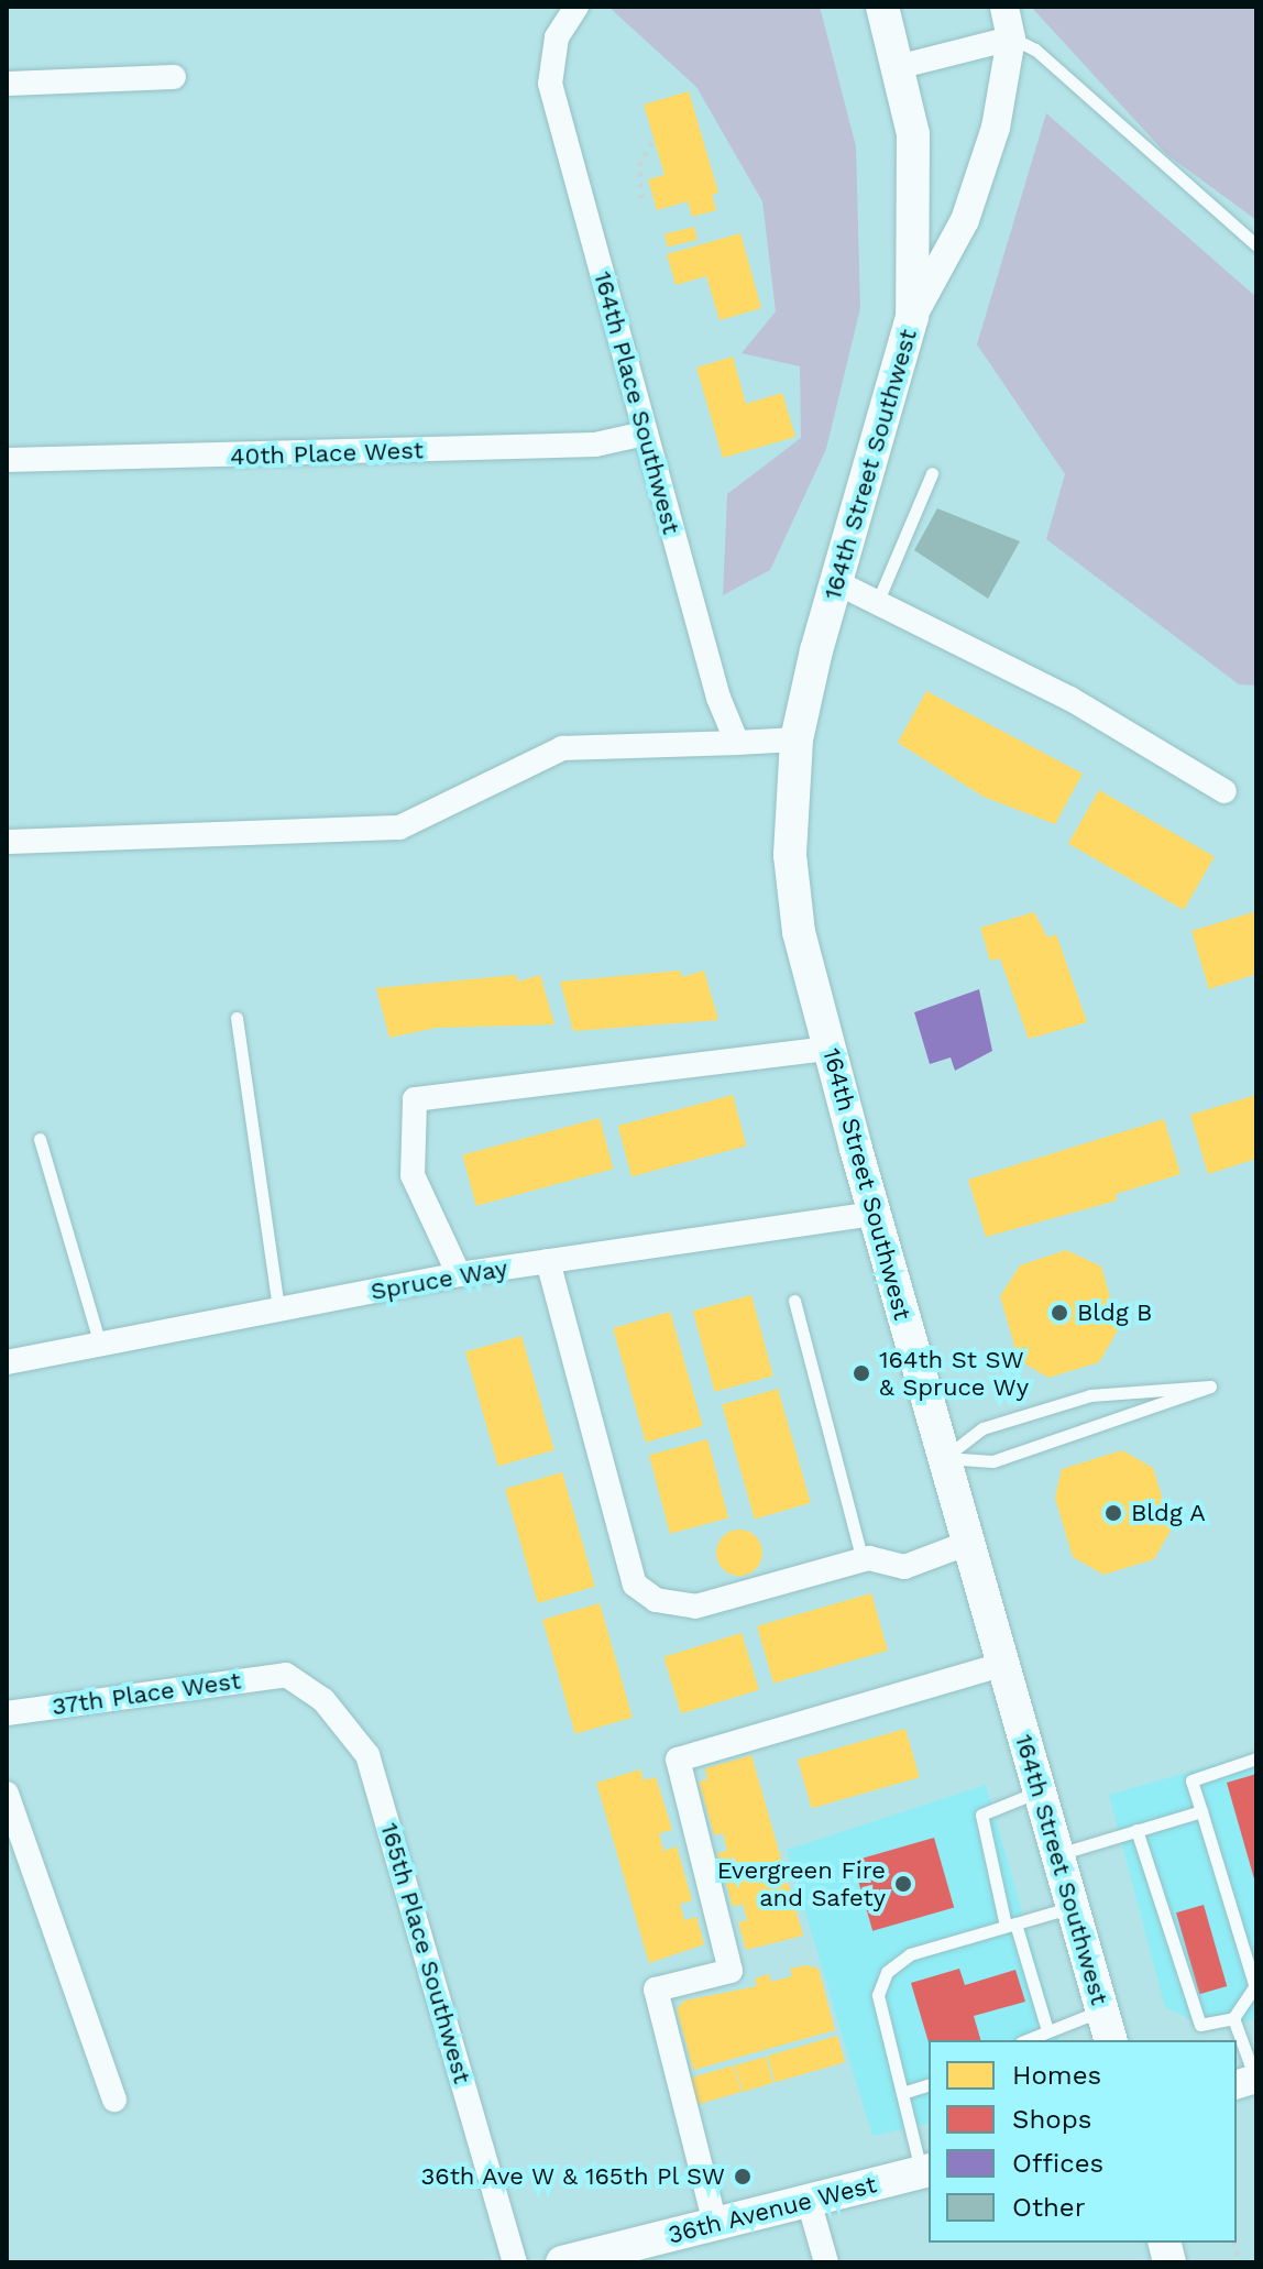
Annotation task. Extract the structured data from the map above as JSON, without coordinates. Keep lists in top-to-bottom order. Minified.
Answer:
{"streets":{"main road":["164th Street Southwest","36th Avenue West"],"street":["164th Place Southwest","40th Place West","Spruce Way","37th Place West","165th Place Southwest"]},"crossings":[["164th Place Southwest","40th Place West"],["164th Street Southwest","Spruce Way"],["37th Place West","165th Place Southwest"]],"places":["Bldg B","164th St SW & Spruce Wy","Bldg A","Evergreen Fire and Safety","36th Ave W & 165th Pl SW"],"legend":["Homes","Shops","Offices","Other"]}
